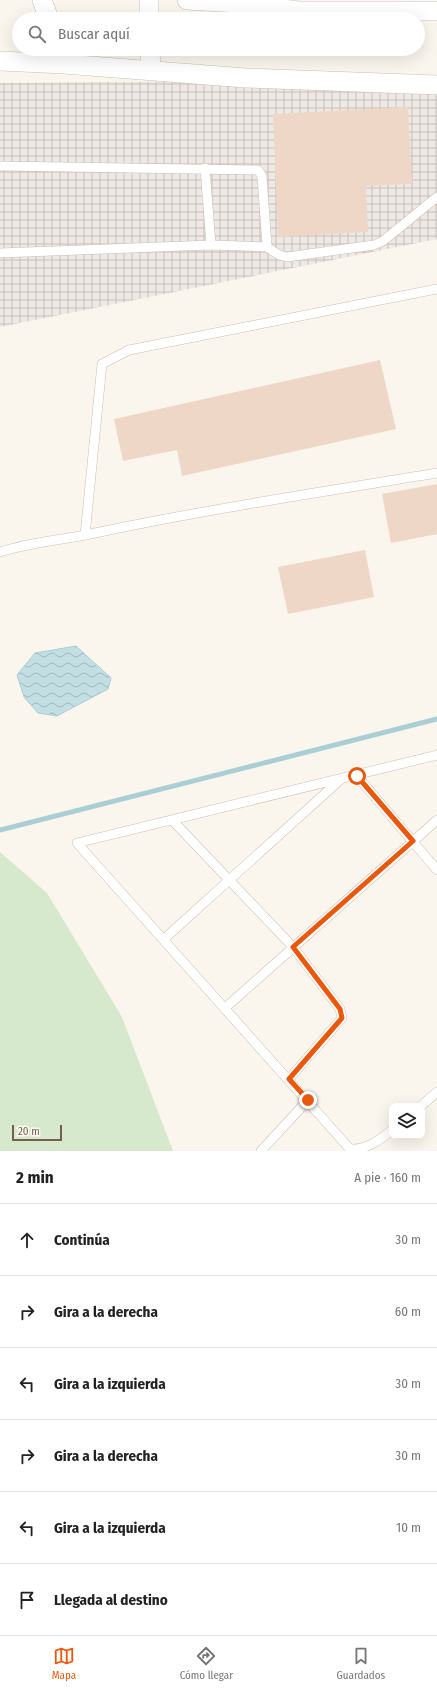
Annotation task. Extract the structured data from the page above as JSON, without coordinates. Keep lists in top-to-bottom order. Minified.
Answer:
{"scale_bar":"20 m","page":{"search":"Buscar aquí","scale":"20 m","heading":["2 min","A pie · 160 m"],"list":[["Continúa","30 m"],["Gira a la derecha","60 m"],["Gira a la izquierda","30 m"],["Gira a la derecha","30 m"],["Gira a la izquierda","10 m"],"Llegada al destino"],"nav":["Mapa","Cómo llegar","Guardados"]}}
